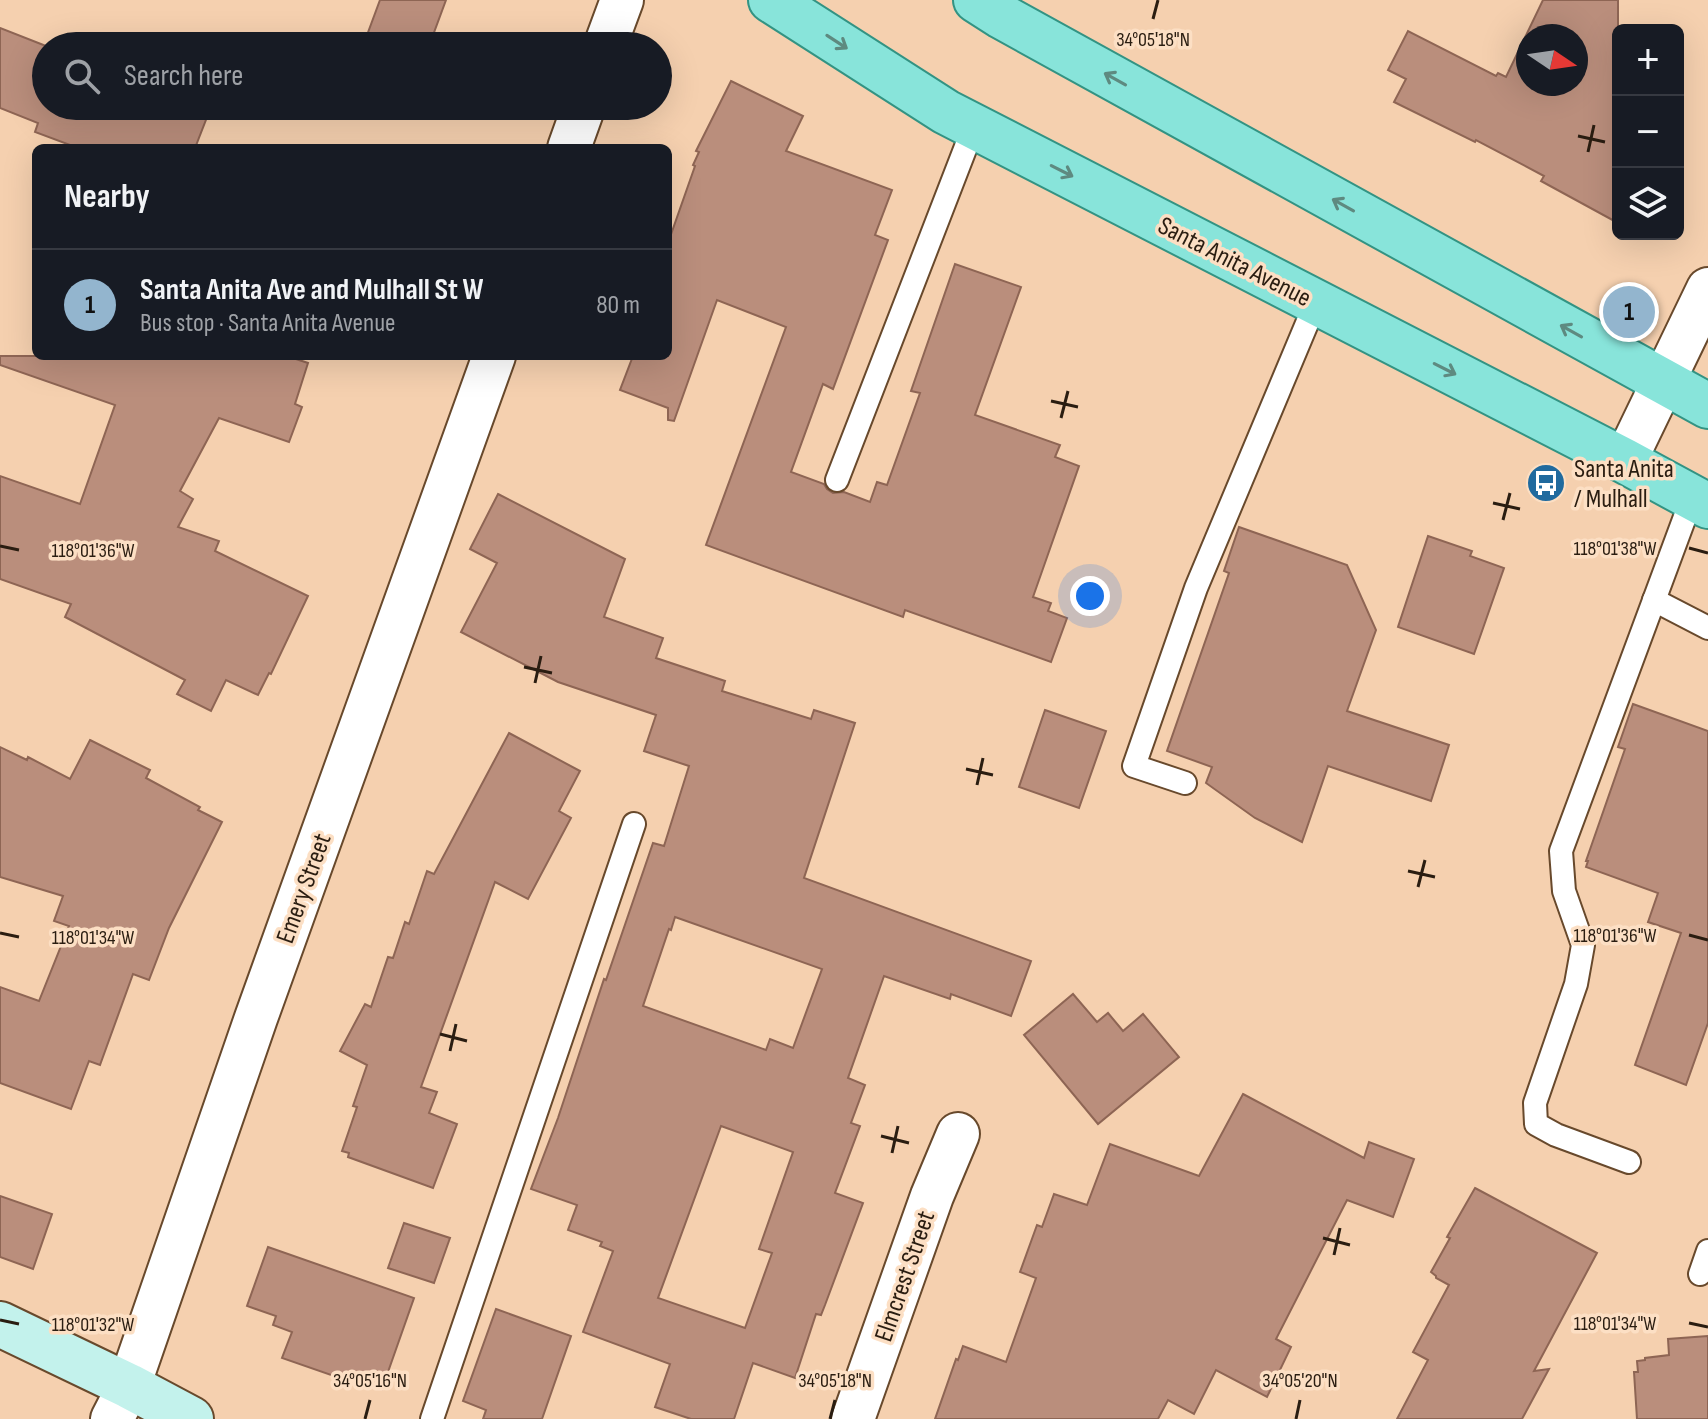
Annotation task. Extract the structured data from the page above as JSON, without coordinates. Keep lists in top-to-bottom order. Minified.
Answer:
{"streets":{"main road":["Santa Anita Avenue"],"street":["Emery Street","Elmcrest Street"]},"places":{"bus stop":["Santa Anita / Mulhall"]},"north":"right","page":{"map_buttons":["+","−"],"search":"Search here","heading":"Nearby","list":[{"mark":"1","name":"Santa Anita Ave and Mulhall St W","note":"Bus stop · Santa Anita Avenue","value":"80 m"}],"pins":"1"},"coordinates":["34°05'18\"N","118°01'38\"W","118°01'36\"W","118°01'34\"W","118°01'32\"W","34°05'16\"N","34°05'20\"N"]}
